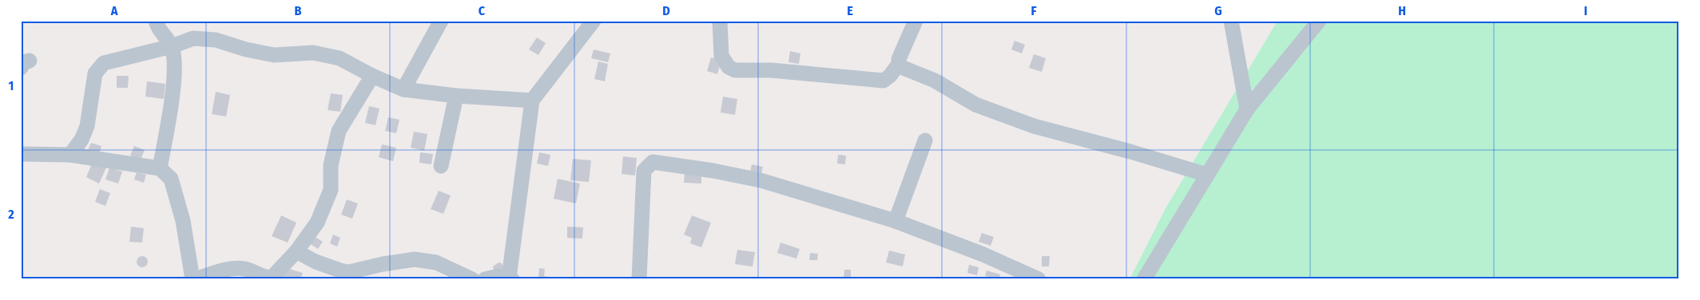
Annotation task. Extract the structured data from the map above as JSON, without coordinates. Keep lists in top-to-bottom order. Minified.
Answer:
{"grid":{"columns":["A","B","C","D","E","F","G","H","I"],"rows":["1","2"]}}
